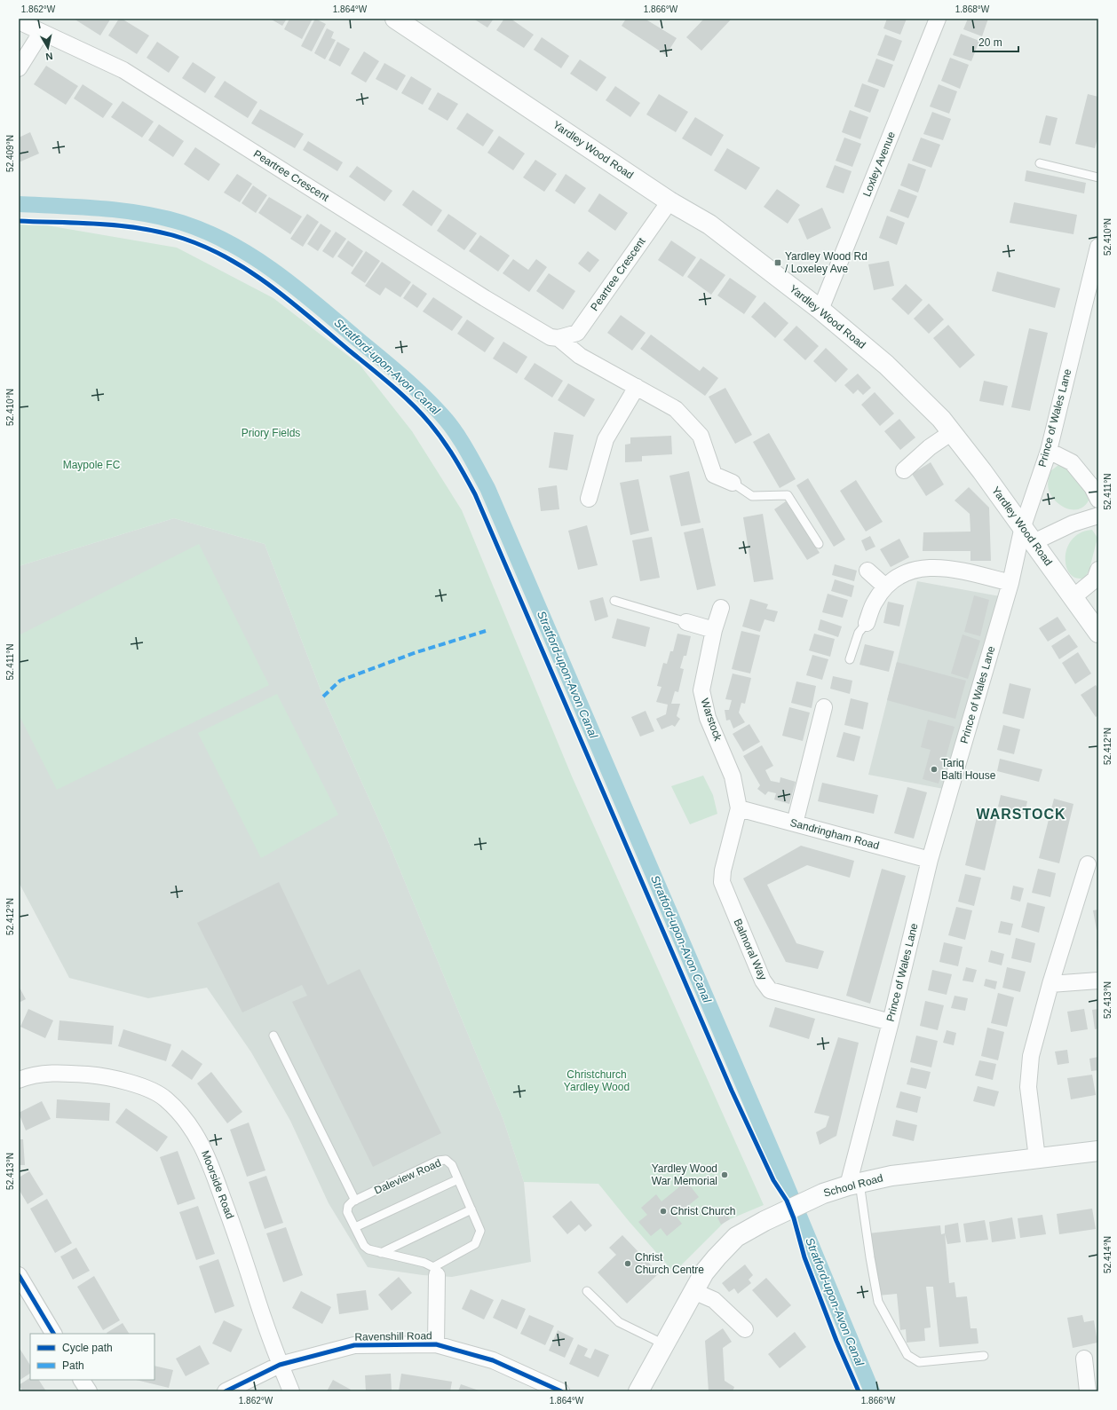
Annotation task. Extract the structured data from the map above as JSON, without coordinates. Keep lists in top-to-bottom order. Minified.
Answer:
{"streets":{"street":["Yardley Wood Road","Loxley Avenue","Peartree Crescent","Prince of Wales Lane","Warstock","Sandringham Road","Balmoral Way","Moorside Road","School Road","Ravenshill Road"],"lane":["Daleview Road"]},"crossings":[["Yardley Wood Road","Loxley Avenue"],["Yardley Wood Road","Peartree Crescent"],["Yardley Wood Road","Prince of Wales Lane"],["Prince of Wales Lane","Sandringham Road"],["Prince of Wales Lane","Balmoral Way"],["Prince of Wales Lane","School Road"],["Warstock","Sandringham Road"],["Warstock","Balmoral Way"],["Sandringham Road","Balmoral Way"],["Moorside Road","Ravenshill Road"]],"districts":["WARSTOCK"],"water":["Stratford-upon-Avon Canal"],"parks":["Priory Fields","Maypole FC","Christchurch Yardley Wood"],"places":{"transit":["Yardley Wood Rd / Loxeley Ave"],"other":["Tariq Balti House","Yardley Wood War Memorial","Christ Church","Christ Church Centre"]},"legend":["Cycle path","Path"],"scale_bar":"20 m","north":"bottom","coordinates":["1.862°W","1.864°W","1.866°W","1.868°W","52.409°N","52.410°N","52.411°N","52.412°N","52.413°N","52.414°N"]}
